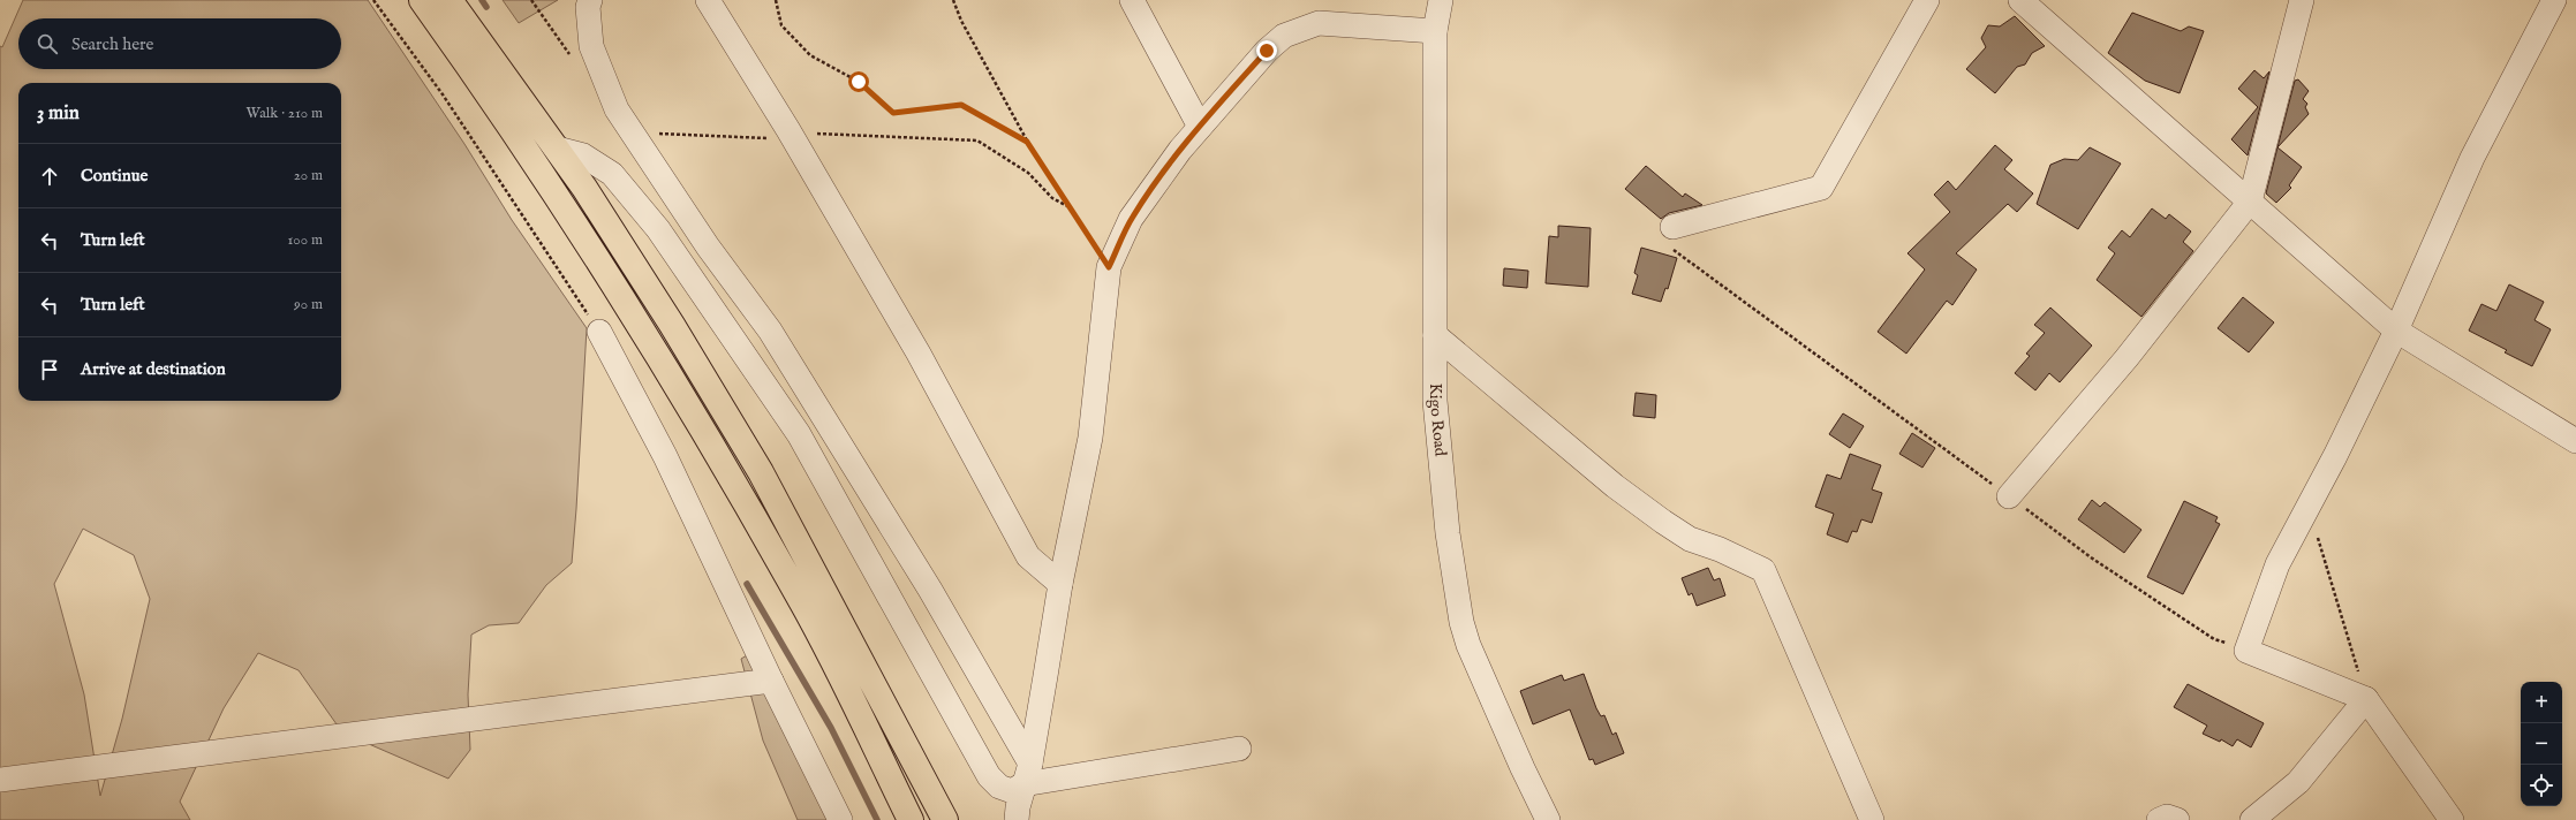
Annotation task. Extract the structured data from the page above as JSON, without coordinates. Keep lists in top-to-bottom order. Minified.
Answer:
{"streets":{"street":["Kigo Road"]},"page":{"search":"Search here","heading":["3 min","Walk · 210 m"],"list":[["Continue","20 m"],["Turn left","100 m"],["Turn left","90 m"],"Arrive at destination"],"map_buttons":["+","−"]}}
